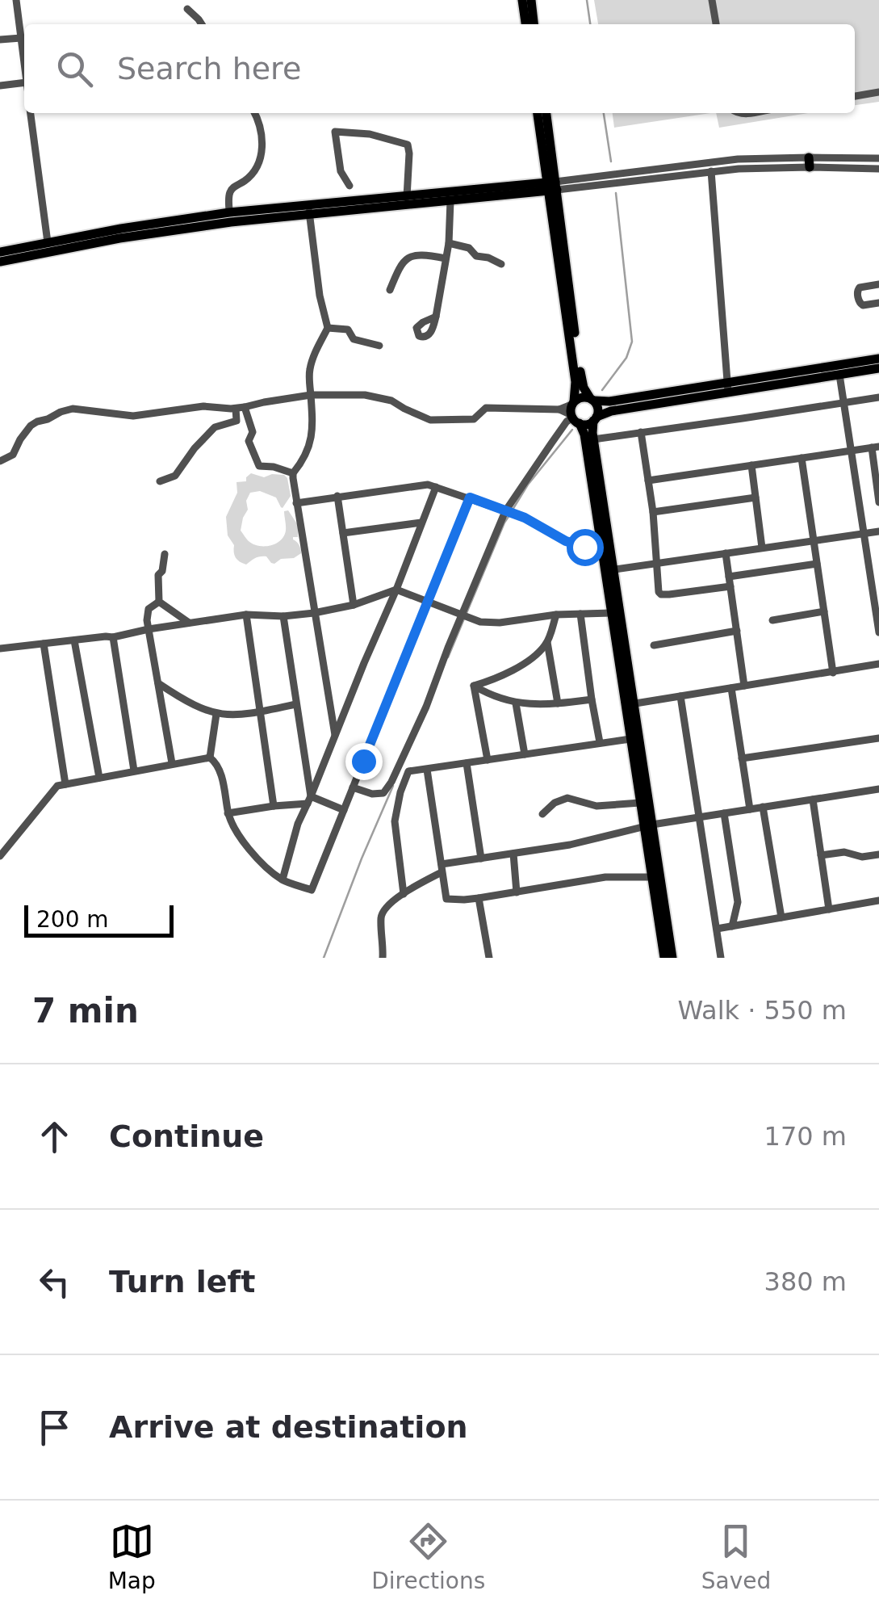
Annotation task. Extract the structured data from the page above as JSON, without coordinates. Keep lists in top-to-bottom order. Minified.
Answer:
{"scale_bar":"200 m","page":{"search":"Search here","scale":"200 m","heading":["7 min","Walk · 550 m"],"list":[["Continue","170 m"],["Turn left","380 m"],"Arrive at destination"],"nav":["Map","Directions","Saved"]}}
